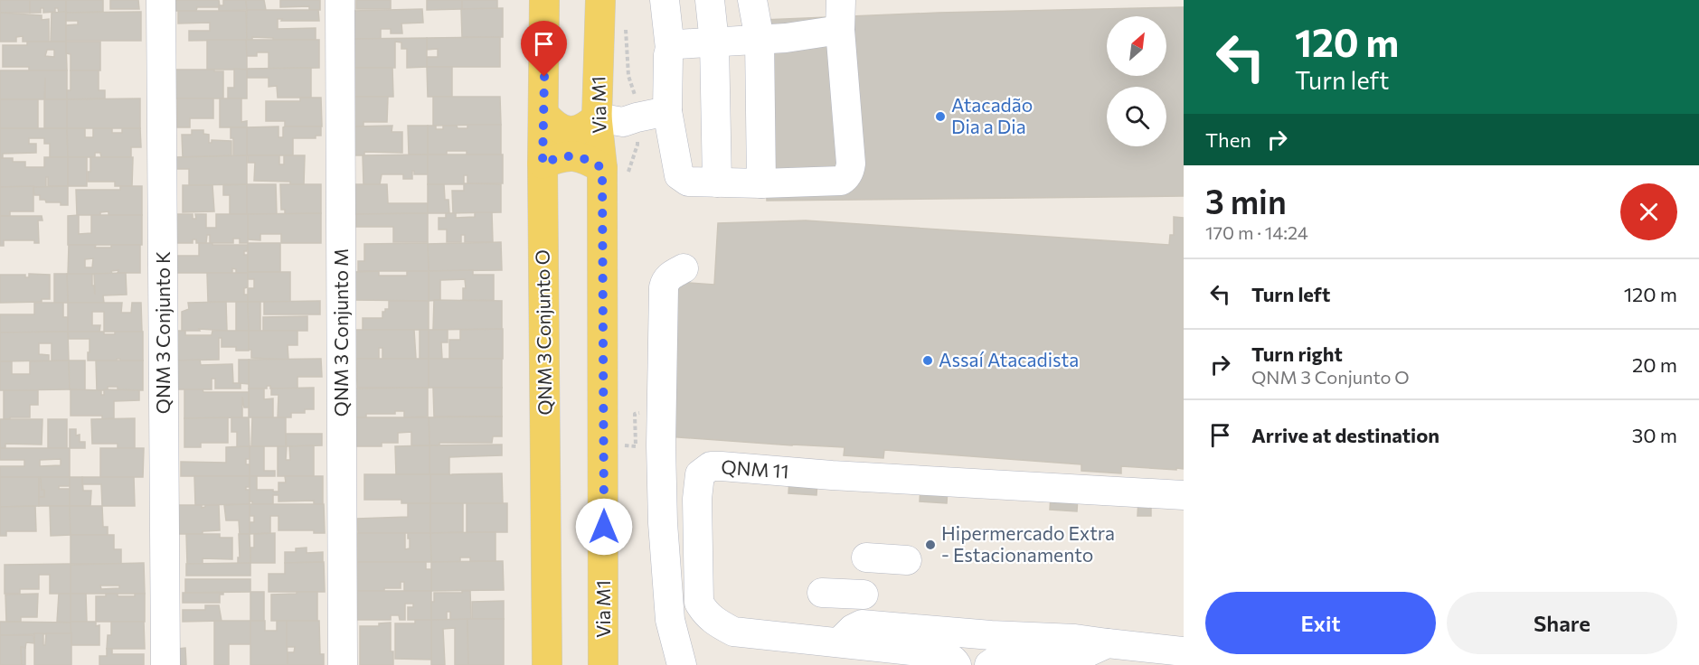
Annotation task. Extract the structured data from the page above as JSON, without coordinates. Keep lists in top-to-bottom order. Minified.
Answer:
{"streets":{"main road":["Via M1","QNM 3 Conjunto O"],"street":["QNM 3 Conjunto K","QNM 3 Conjunto M","QNM 11"]},"places":["Atacadão Dia a Dia","Assaí Atacadista","Hipermercado Extra - Estacionamento"],"north":"top right","page":{"turn":["120 m","Turn left"],"then":"Then","heading":["3 min","170 m · 14:24"],"list":[{"name":"Turn left","value":"120 m"},{"name":"Turn right","note":"QNM 3 Conjunto O","value":"20 m"},{"name":"Arrive at destination","value":"30 m"}],"buttons":["Exit","Share"]}}
